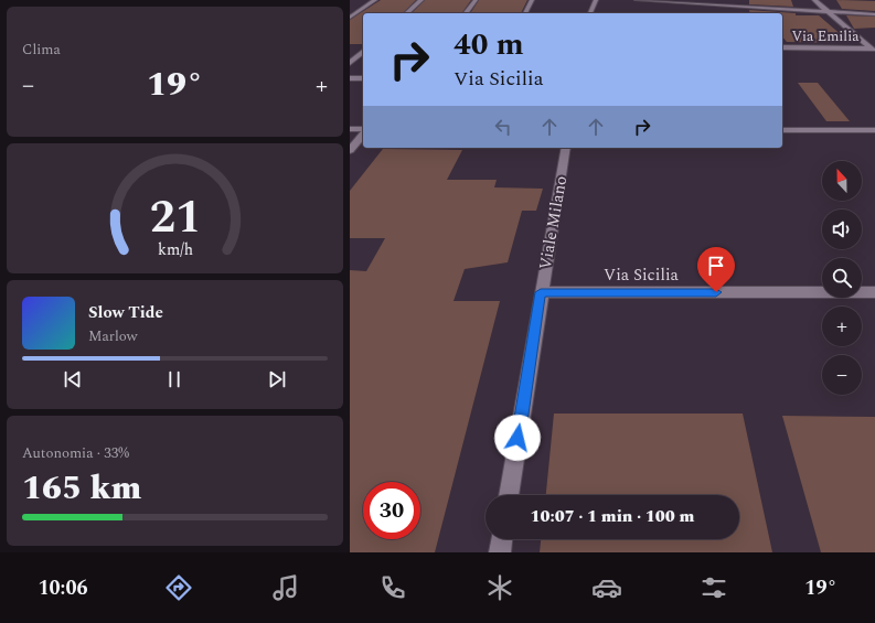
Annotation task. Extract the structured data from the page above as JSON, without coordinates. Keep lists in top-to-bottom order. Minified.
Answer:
{"streets":{"street":["Via Emilia","Viale Milano","Via Sicilia"]},"crossings":[["Viale Milano","Via Sicilia"]],"north":"top","page":{"tile":["Clima",["Autonomia · 33%","165 km"]],"turn":["40 m","Via Sicilia"],"heat":["−","19°","+"],"map_buttons":["+","−"],"song":["Slow Tide","Marlow"],"limit":"30","trip":"10:07 · 1 min · 100 m","tabs":["10:06","19°"],"gauge":["21","km/h"]}}
